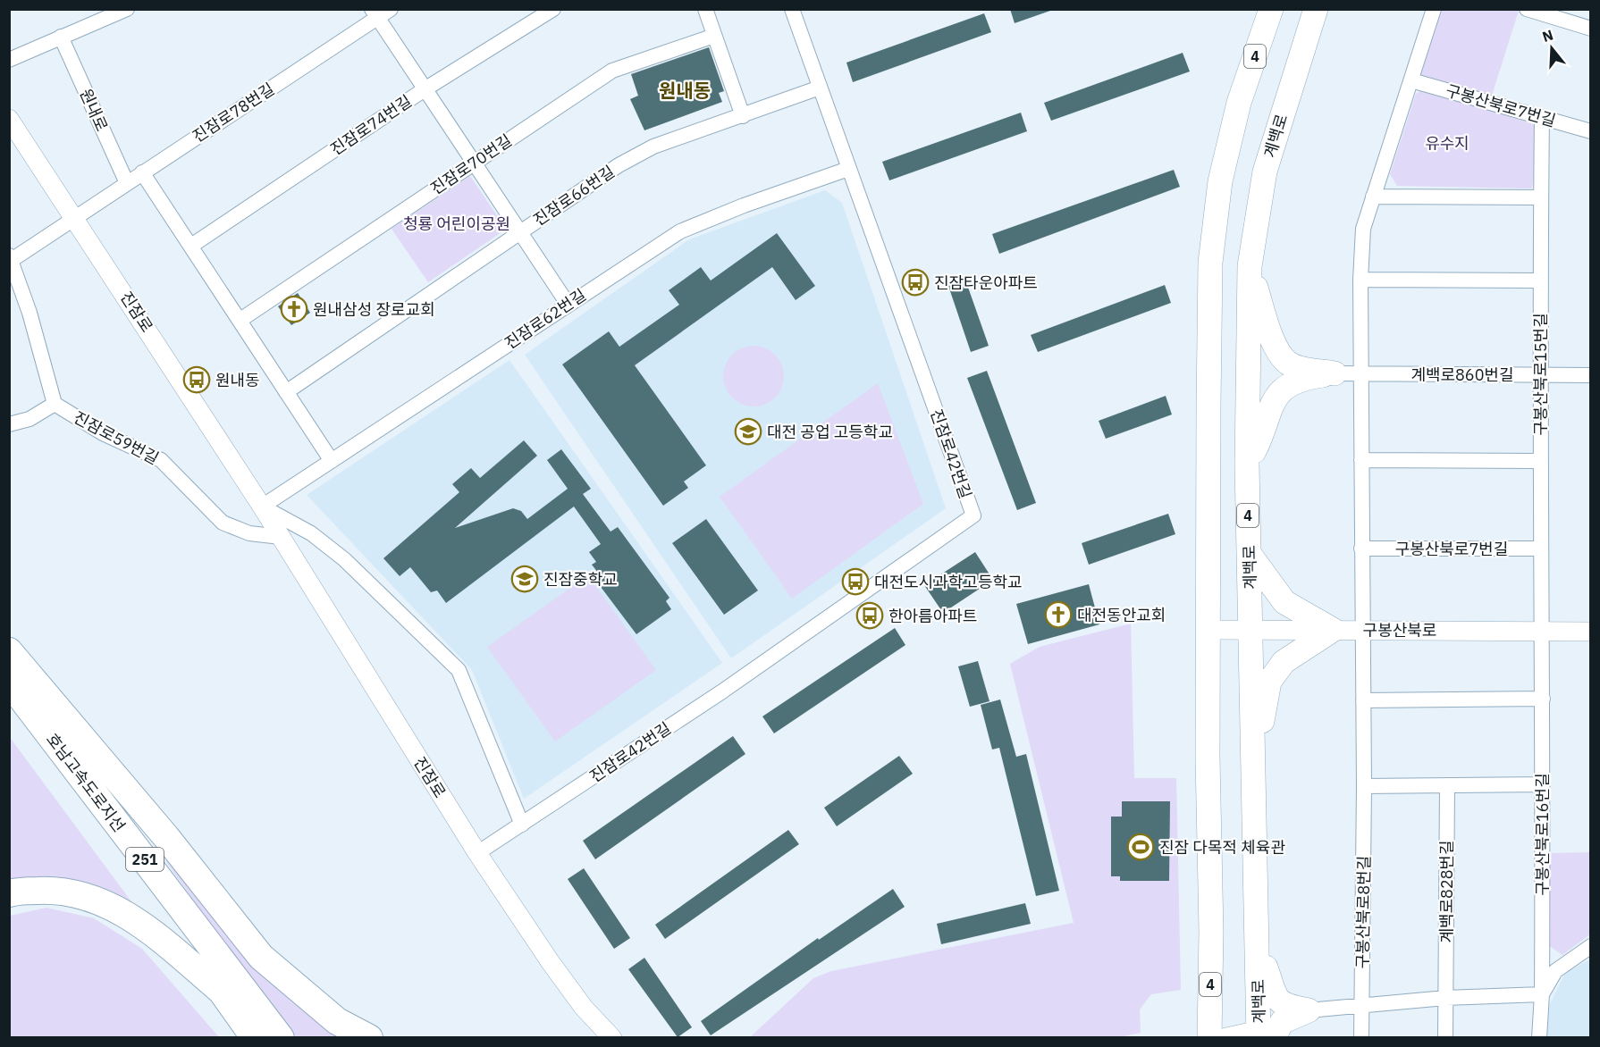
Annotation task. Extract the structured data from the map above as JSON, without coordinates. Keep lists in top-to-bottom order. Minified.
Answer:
{"streets":{"highway":["호남고속도로지선","251"],"main road":["4","계백로"],"street":["구봉산북로7번길","원내로","진잠로78번길","진잠로74번길","진잠로70번길","진잠로66번길","진잠로","진잠로62번길","계백로860번길","구봉산북로15번길","진잠로59번길","진잠로42번길","구봉산북로","구봉산북로16번길","계백로828번길","구봉산북로8번길"]},"crossings":[["4","구봉산북로"],["구봉산북로7번길","구봉산북로15번길"],["원내로","진잠로78번길"],["진잠로78번길","진잠로"],["진잠로78번길","진잠로59번길"],["계백로","구봉산북로"],["진잠로66번길","진잠로42번길"],["진잠로","진잠로62번길"],["진잠로","진잠로59번길"],["진잠로","진잠로42번길"],["진잠로62번길","진잠로42번길"],["계백로860번길","구봉산북로15번길"],["구봉산북로15번길","구봉산북로"],["구봉산북로15번길","구봉산북로16번길"],["구봉산북로","구봉산북로16번길"],["구봉산북로","구봉산북로8번길"]],"districts":["원내동"],"parks":["유수지","청룡 어린이공원"],"places":{"bus stop":["진잠타운아파트","원내동","대전도시과학고등학교","한아름아파트"],"church":["원내삼성 장로교회","대전동안교회"],"school or university":["대전 공업 고등학교","진잠중학교"],"sports":["진잠 다목적 체육관"]},"north":"top"}
